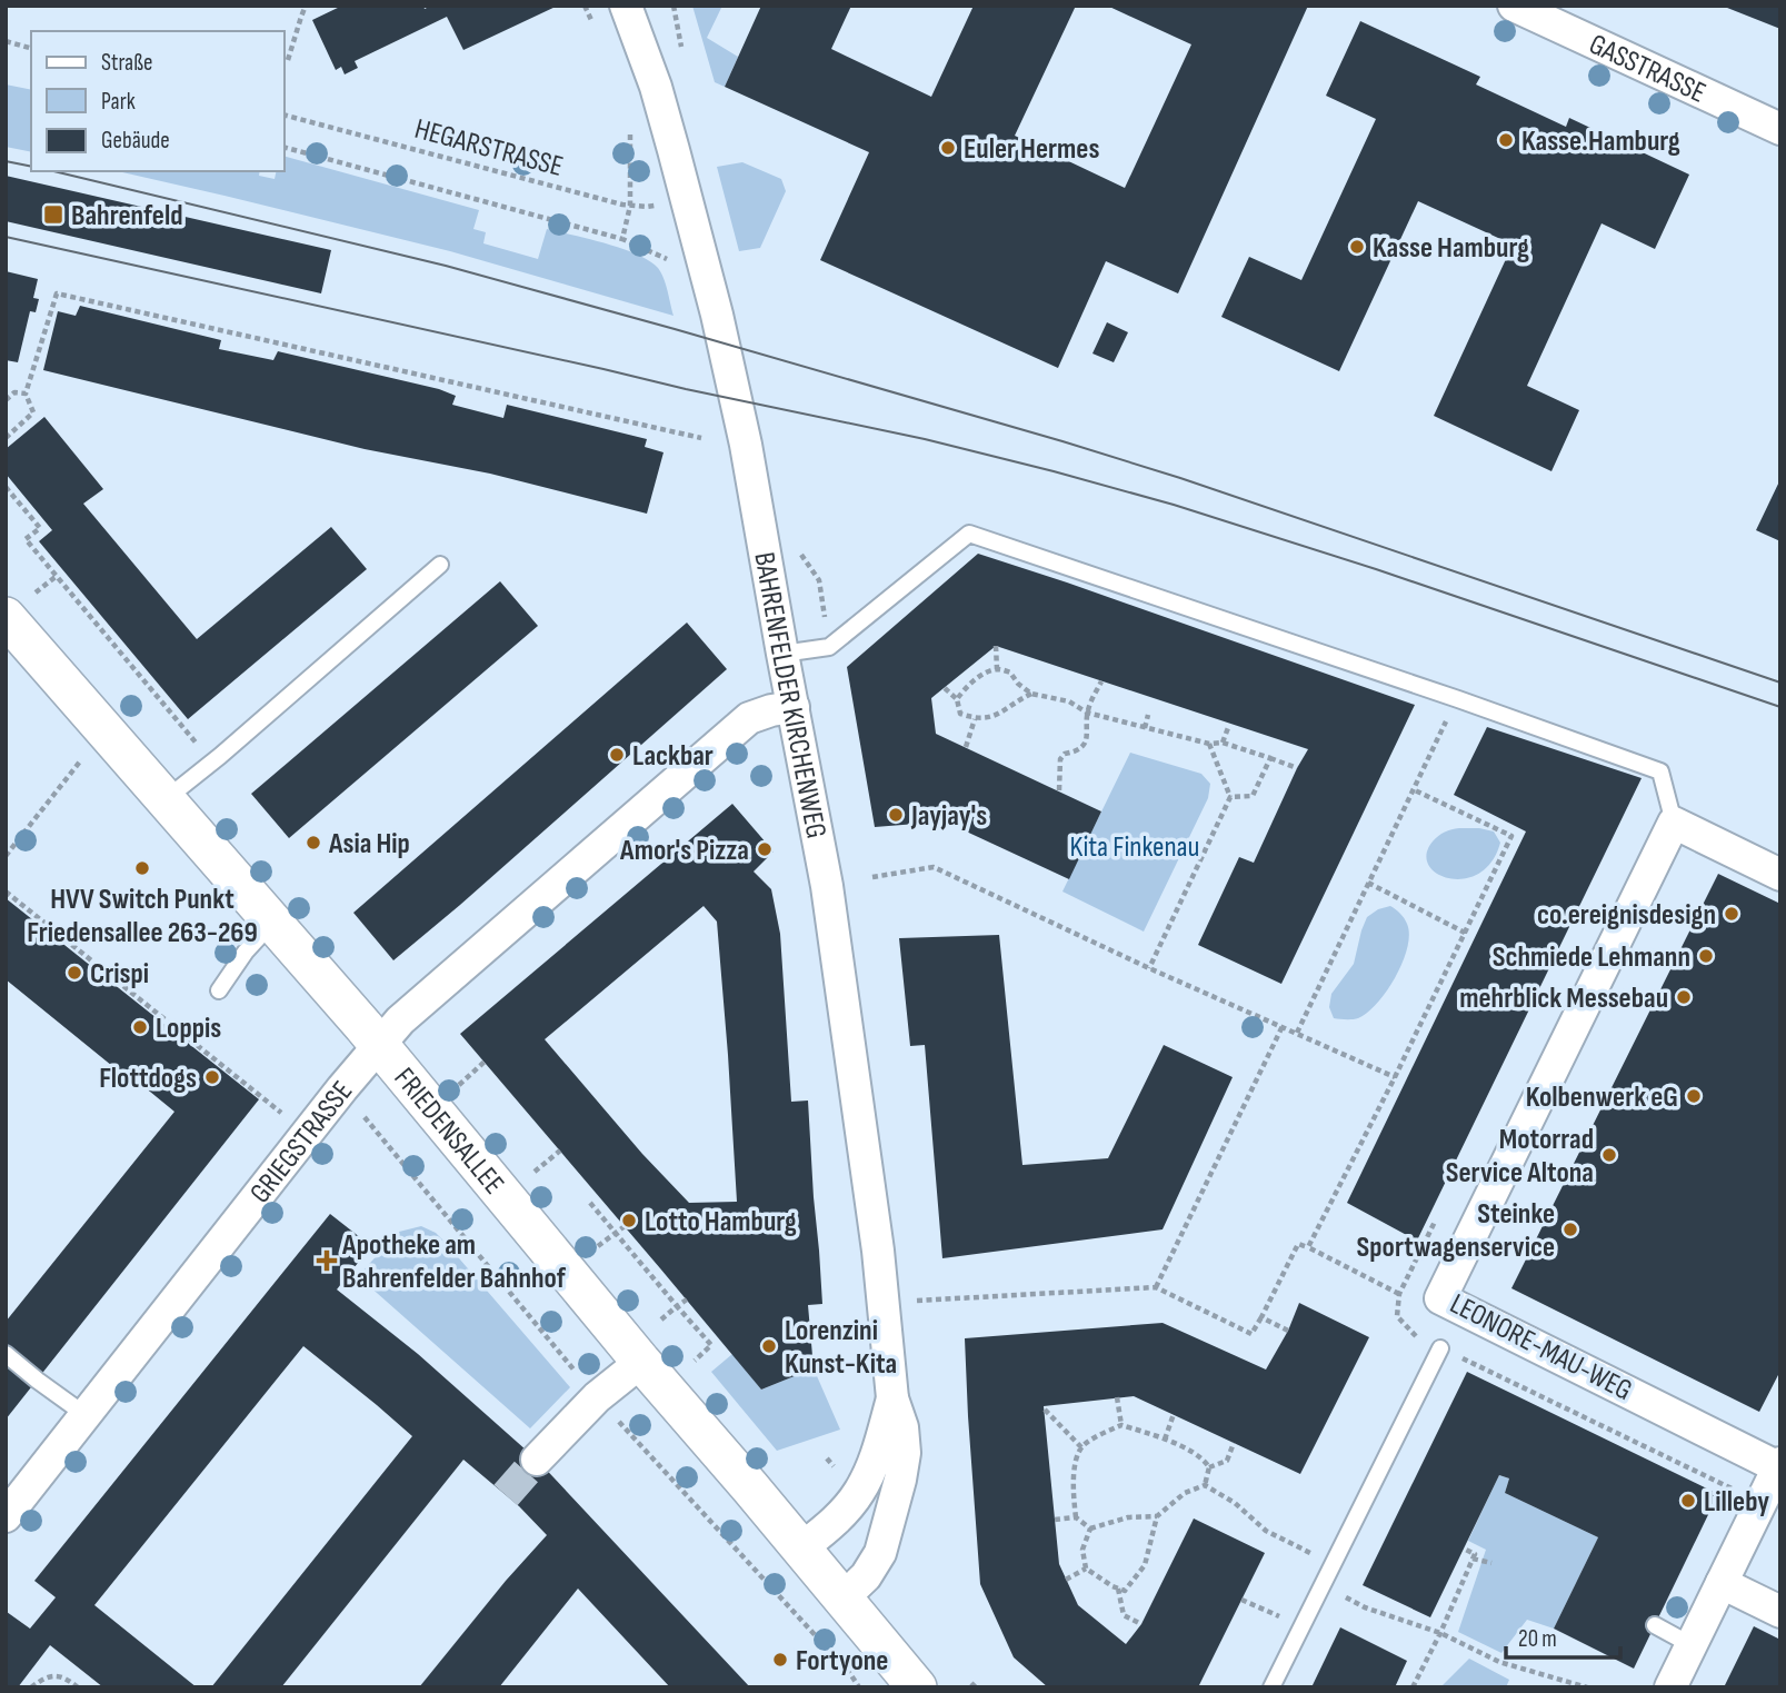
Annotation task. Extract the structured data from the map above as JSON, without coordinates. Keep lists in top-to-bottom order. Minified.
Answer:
{"streets":{"street":["GASSTRASSE","BAHRENFELDER KIRCHENWEG","FRIEDENSALLEE","GRIEGSTRASSE","LEONORE-MAU-WEG"],"path":["HEGARSTRASSE"]},"crossings":[["HEGARSTRASSE","BAHRENFELDER KIRCHENWEG"],["BAHRENFELDER KIRCHENWEG","FRIEDENSALLEE"],["BAHRENFELDER KIRCHENWEG","GRIEGSTRASSE"],["FRIEDENSALLEE","GRIEGSTRASSE"]],"parks":["Kita Finkenau"],"places":{"other":["Kasse.Hamburg","Euler Hermes","Kasse Hamburg","Lackbar","Jayjay's","Asia Hip","Amor's Pizza","HVV Switch Punkt Friedensallee 263-269","co.ereignisdesign","Schmiede Lehmann","Crispi","mehrblick Messebau","Loppis","Flottdogs","Kolbenwerk eG","Motorrad Service Altona","Lotto Hamburg","Steinke Sportwagenservice","Lorenzini Kunst-Kita","Lilleby","Fortyone"],"transit":["Bahrenfeld"],"health":["Apotheke am Bahrenfelder Bahnhof"]},"legend":["Straße","Park","Gebäude"],"scale_bar":"20 m"}
